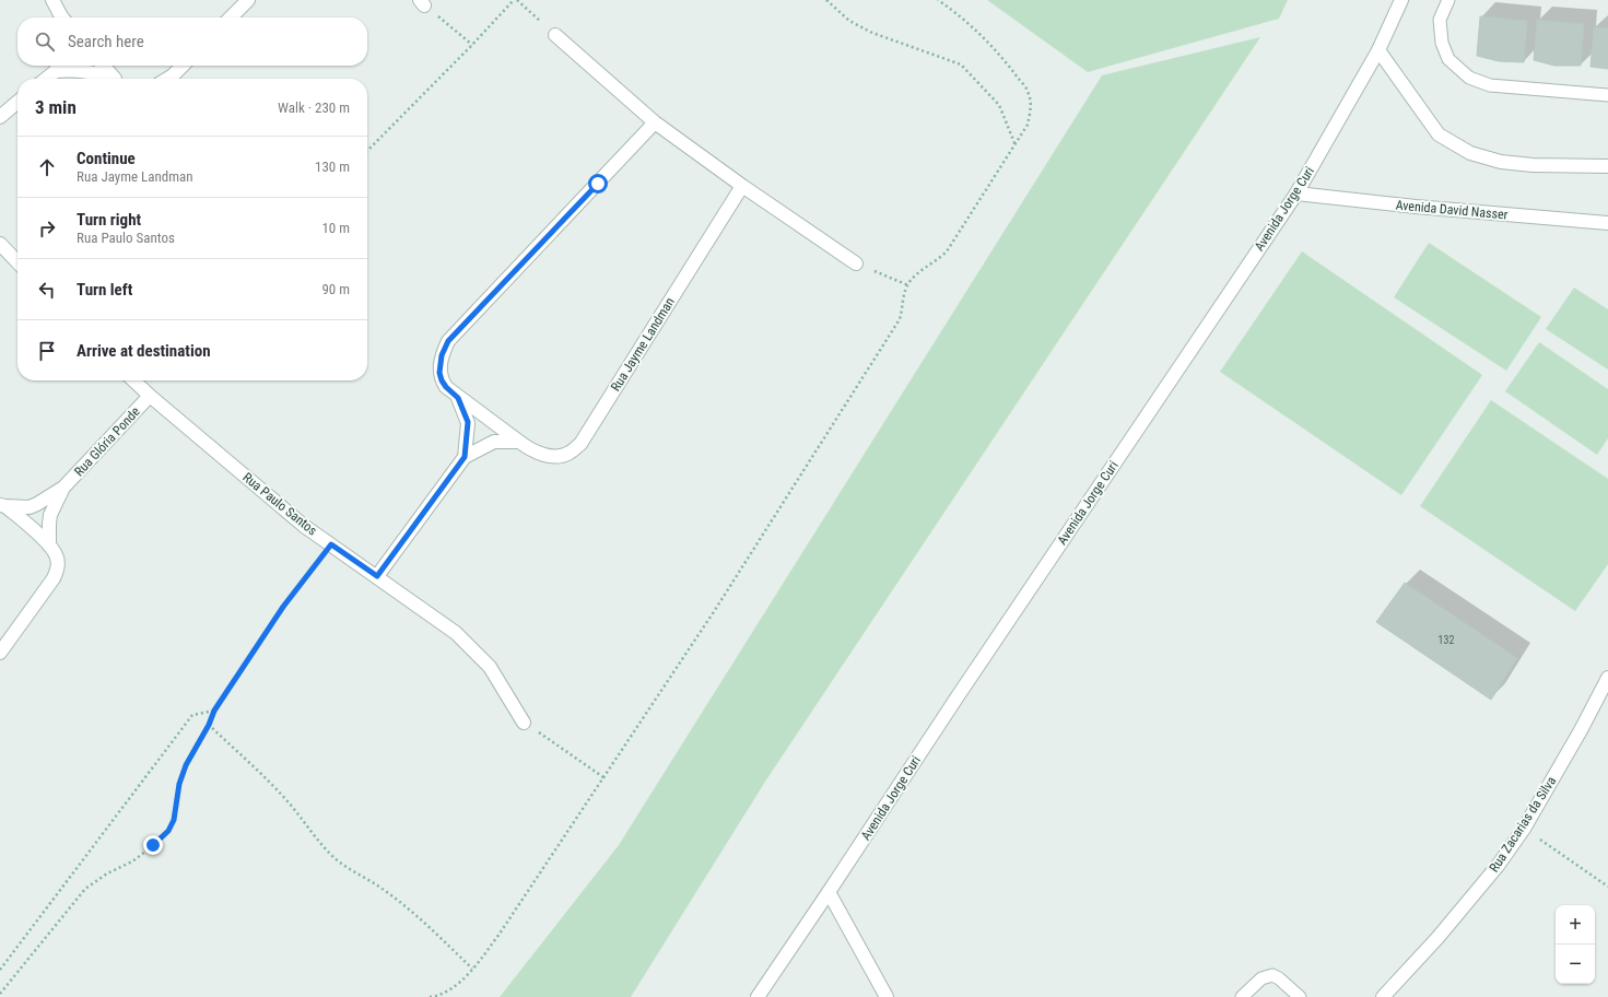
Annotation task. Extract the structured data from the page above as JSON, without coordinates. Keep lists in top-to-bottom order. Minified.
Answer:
{"streets":{"street":["Avenida Jorge Curi","Avenida David Nasser","Rua Jayme Landman","Rua Glória Ponde","Rua Paulo Santos","Rua Zacarias da Silva"]},"crossings":[["Avenida Jorge Curi","Avenida David Nasser"],["Rua Glória Ponde","Rua Paulo Santos"]],"house_numbers":["132"],"page":{"search":"Search here","heading":["3 min","Walk · 230 m"],"list":[["Continue","Rua Jayme Landman","130 m"],["Turn right","Rua Paulo Santos","10 m"],["Turn left","90 m"],"Arrive at destination"],"map_buttons":["+","−"]}}
